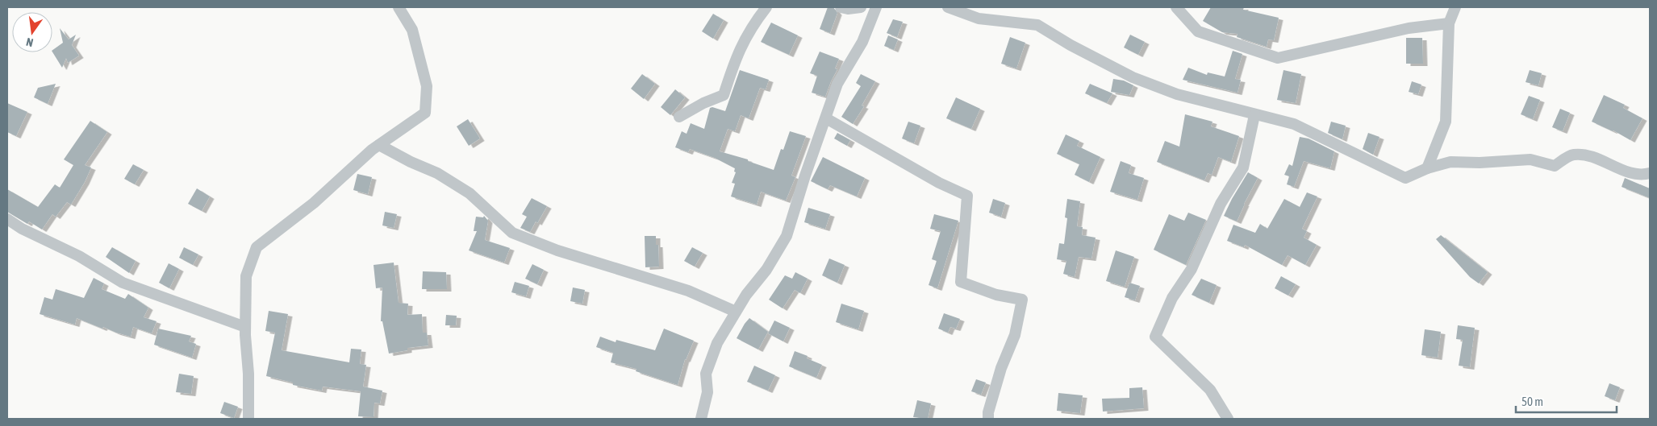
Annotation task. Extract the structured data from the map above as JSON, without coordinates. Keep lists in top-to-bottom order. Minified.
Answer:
{"scale_bar":"50 m","north":"bottom"}
